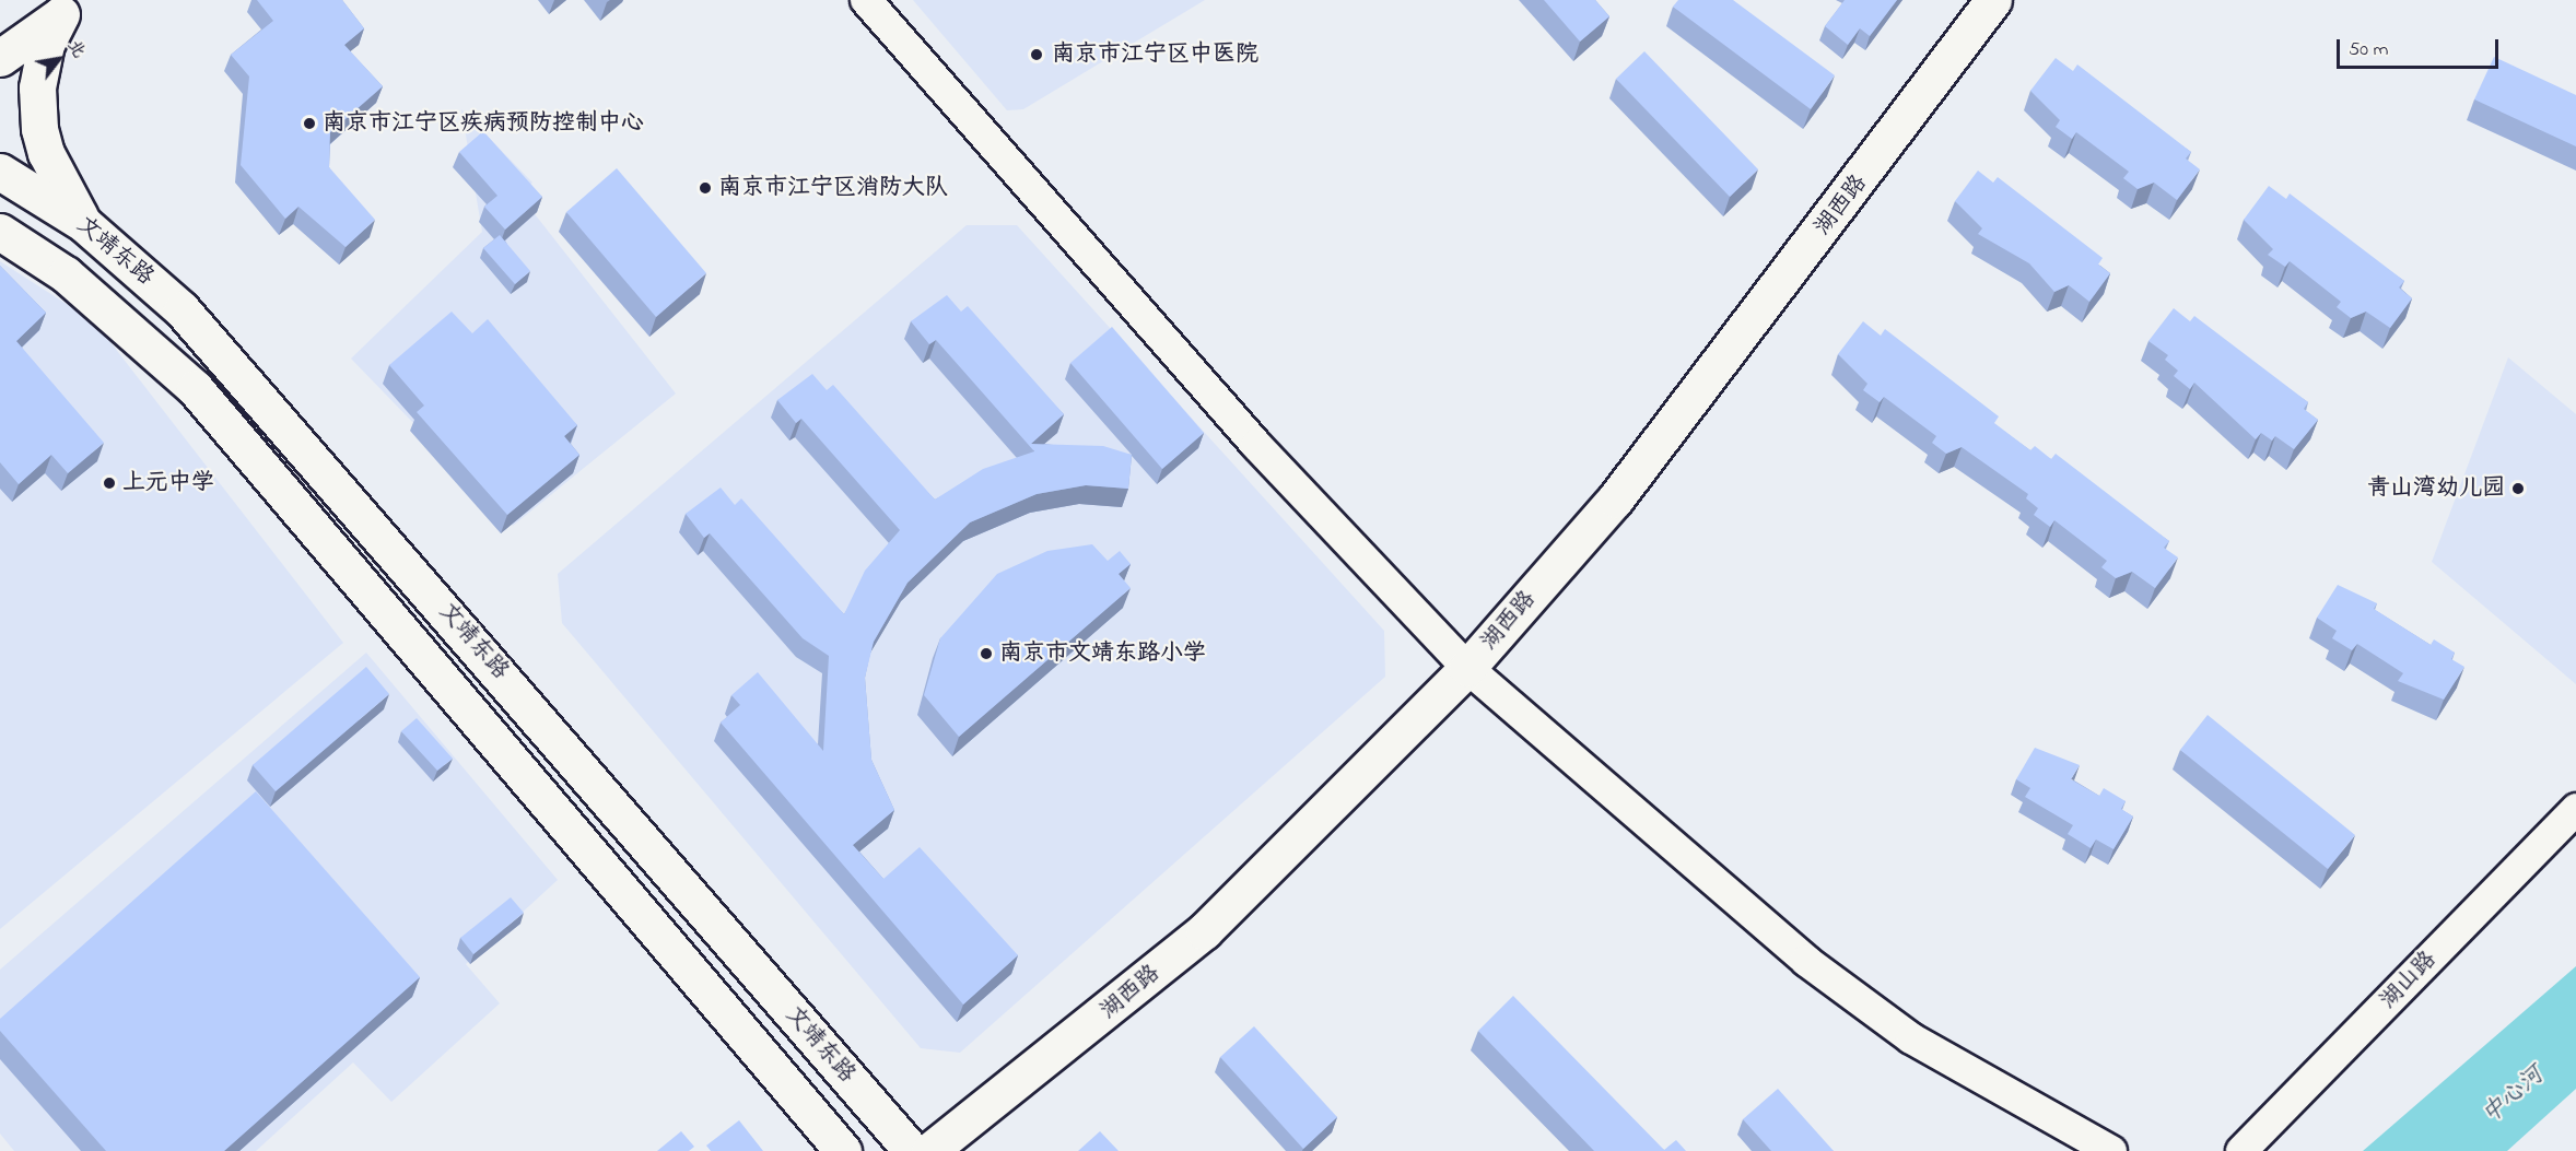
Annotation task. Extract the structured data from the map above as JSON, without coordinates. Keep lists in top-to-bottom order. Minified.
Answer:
{"streets":{"main road":["湖西路","文靖东路"],"street":["湖山路"]},"water":["中心河"],"places":["南京市江宁区中医院","南京市江宁区疾病预防控制中心","南京市江宁区消防大队","上元中学","青山湾幼儿园","南京市文靖东路小学"],"scale_bar":"50 m","north":"top right"}
